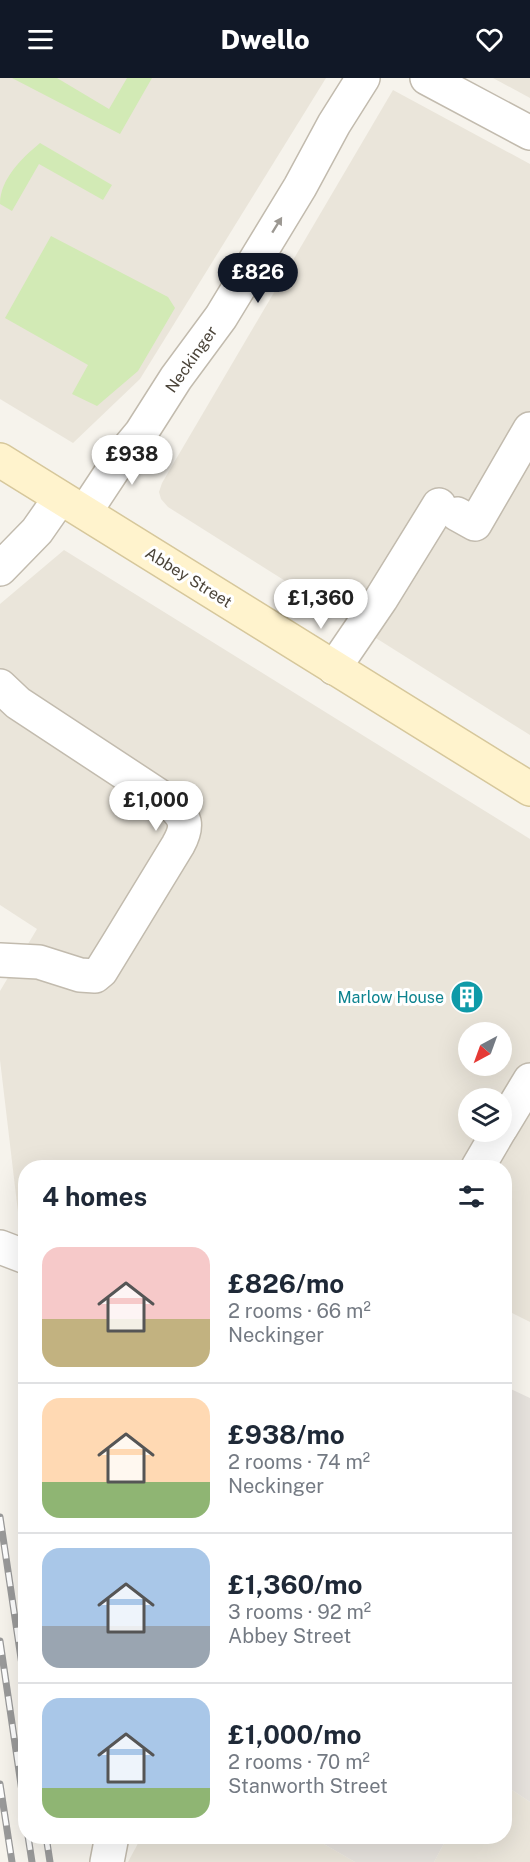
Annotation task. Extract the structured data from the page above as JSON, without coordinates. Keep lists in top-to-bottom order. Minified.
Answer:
{"streets":{"main road":["Abbey Street"],"street":["Neckinger"]},"crossings":[["Neckinger","Abbey Street"]],"one_way":["Neckinger"],"places":{"building":["Marlow House"]},"north":"bottom left","page":{"header":"Dwello","price":["£826","£938","£1,360","£1,000"],"heading":"4 homes","list":[{"name":"£826/mo","note":"2 rooms · 66 m² · Neckinger"},{"name":"£938/mo","note":"2 rooms · 74 m² · Neckinger"},{"name":"£1,360/mo","note":"3 rooms · 92 m² · Abbey Street"},{"name":"£1,000/mo","note":"2 rooms · 70 m² · Stanworth Street"}]}}
